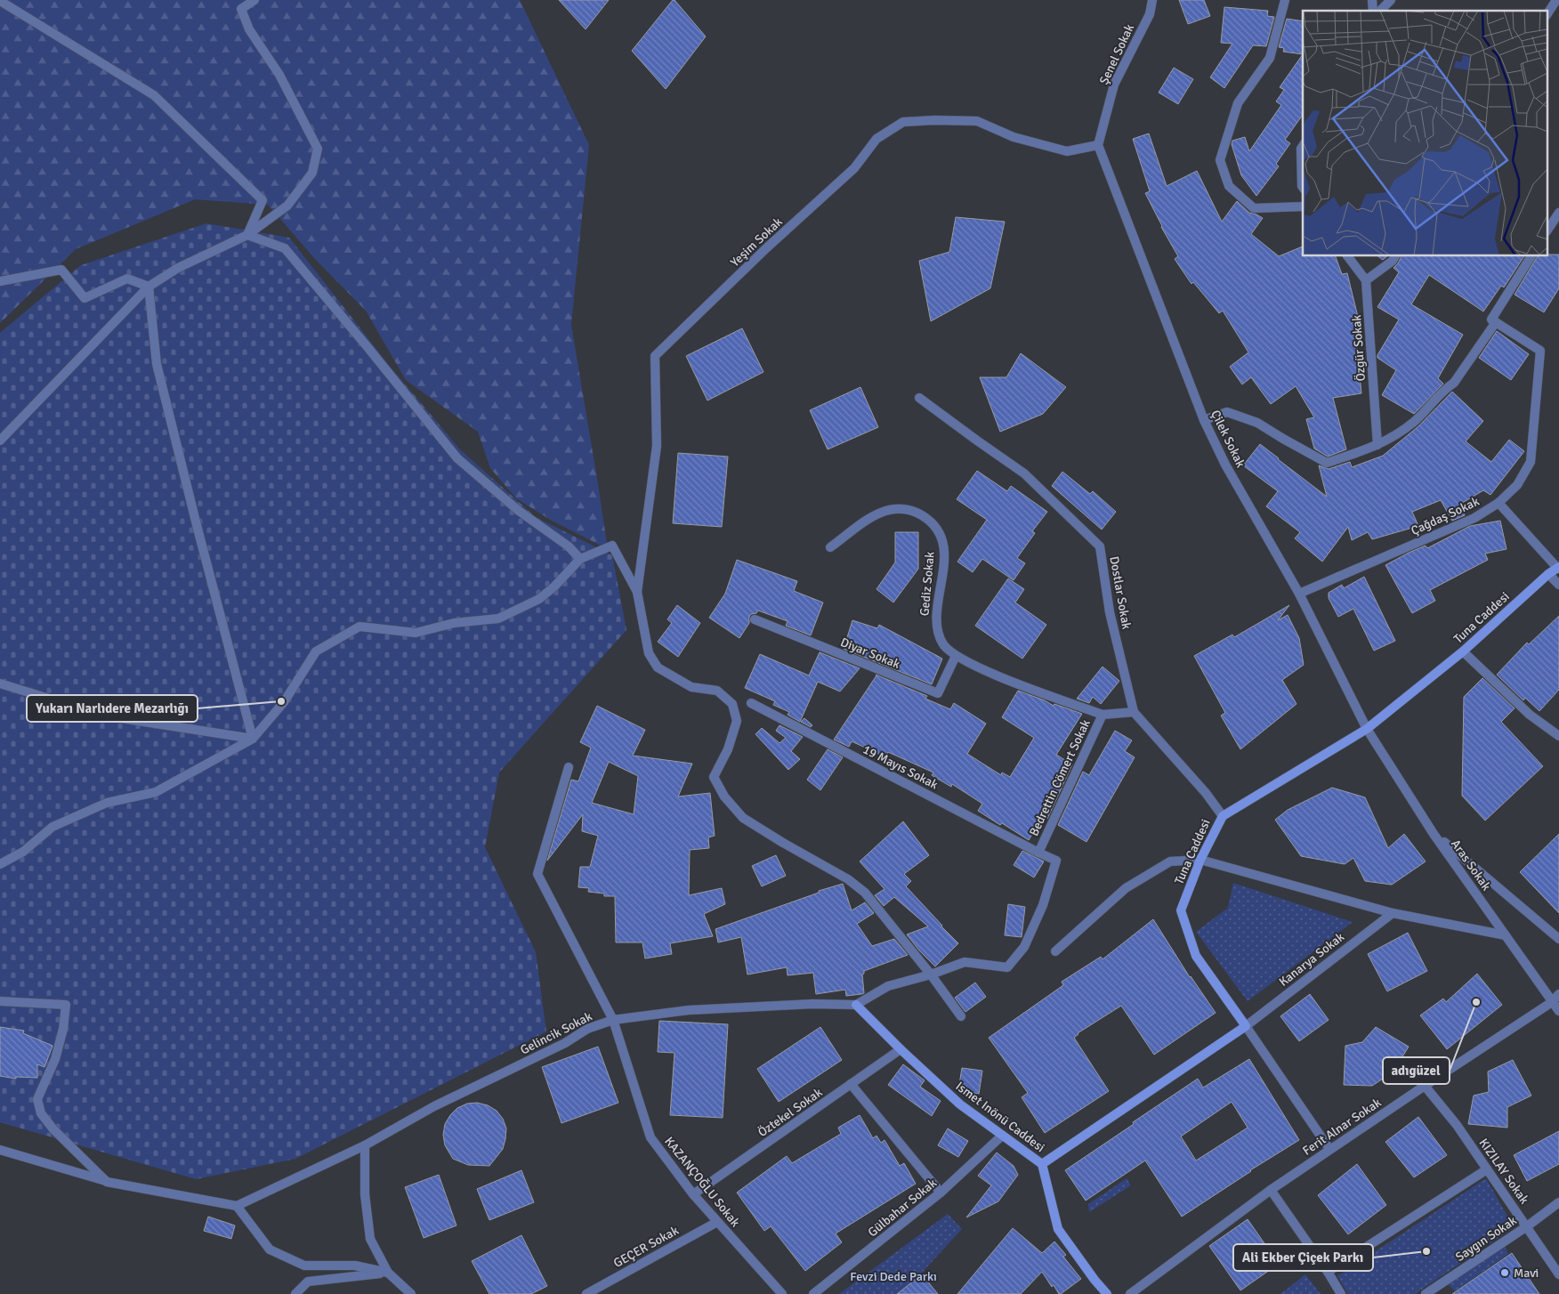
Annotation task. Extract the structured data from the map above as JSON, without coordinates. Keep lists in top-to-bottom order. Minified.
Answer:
{"streets":{"street":["Şenel Sokak","Yeşim Sokak","Özgür Sokak","Çilek Sokak","Çağdaş Sokak","Gediz Sokak","Dostlar Sokak","Tuna Caddesi","Diyar Sokak","19 Mayıs Sokak","Bedrettin Cömert Sokak","Aras Sokak","Kanarya Sokak","Gelincik Sokak","Öztekel Sokak","Ismet Inönü Caddesi","Ferit Alnar Sokak","KIZILAY Sokak","KAZANÇOĞLU Sokak","Gülbahar Sokak","Saygın Sokak","GEÇER Sokak"]},"crossings":[["Şenel Sokak","Yeşim Sokak"],["Şenel Sokak","Çilek Sokak"],["Yeşim Sokak","Çilek Sokak"],["Çilek Sokak","Çağdaş Sokak"],["Çilek Sokak","Tuna Caddesi"],["Çilek Sokak","Aras Sokak"],["Gediz Sokak","Diyar Sokak"],["Gediz Sokak","Bedrettin Cömert Sokak"],["Dostlar Sokak","Tuna Caddesi"],["Dostlar Sokak","Bedrettin Cömert Sokak"],["Tuna Caddesi","Aras Sokak"],["Tuna Caddesi","Kanarya Sokak"],["19 Mayıs Sokak","Bedrettin Cömert Sokak"],["Bedrettin Cömert Sokak","Gelincik Sokak"],["Bedrettin Cömert Sokak","Ismet Inönü Caddesi"],["Aras Sokak","Ferit Alnar Sokak"],["Gelincik Sokak","Ismet Inönü Caddesi"],["Gelincik Sokak","KAZANÇOĞLU Sokak"],["Öztekel Sokak","Ismet Inönü Caddesi"],["Öztekel Sokak","KAZANÇOĞLU Sokak"],["Ismet Inönü Caddesi","Gülbahar Sokak"],["Ferit Alnar Sokak","KIZILAY Sokak"],["KIZILAY Sokak","Saygın Sokak"],["KAZANÇOĞLU Sokak","GEÇER Sokak"]],"parks":["Fevzi Dede Parkı"],"places":["Yukarı Narlıdere Mezarlığı","adıgüzel","Ali Ekber Çiçek Parkı","Mavi"]}
